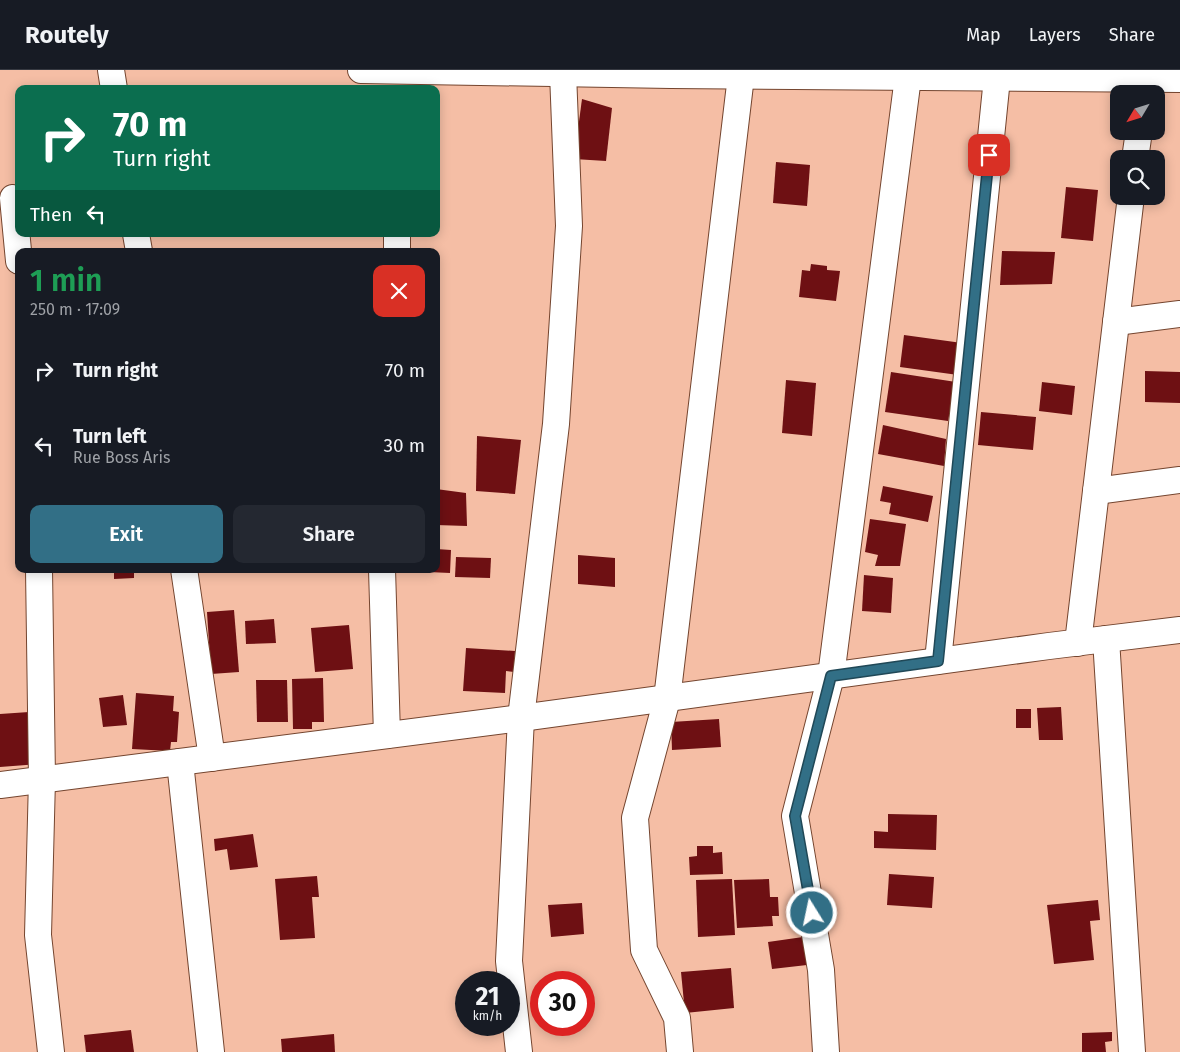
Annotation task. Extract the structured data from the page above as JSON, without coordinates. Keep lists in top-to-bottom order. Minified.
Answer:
{"north":"bottom left","page":{"header":"Routely","nav":["Map","Layers","Share"],"turn":["70 m","Turn right"],"then":"Then","heading":["1 min","250 m · 17:09"],"list":[{"name":"Turn right","value":"70 m"},{"name":"Turn left","note":"Rue Boss Aris","value":"30 m"}],"buttons":["Exit","Share"],"speed":"21 km/h","limit":"30"}}
